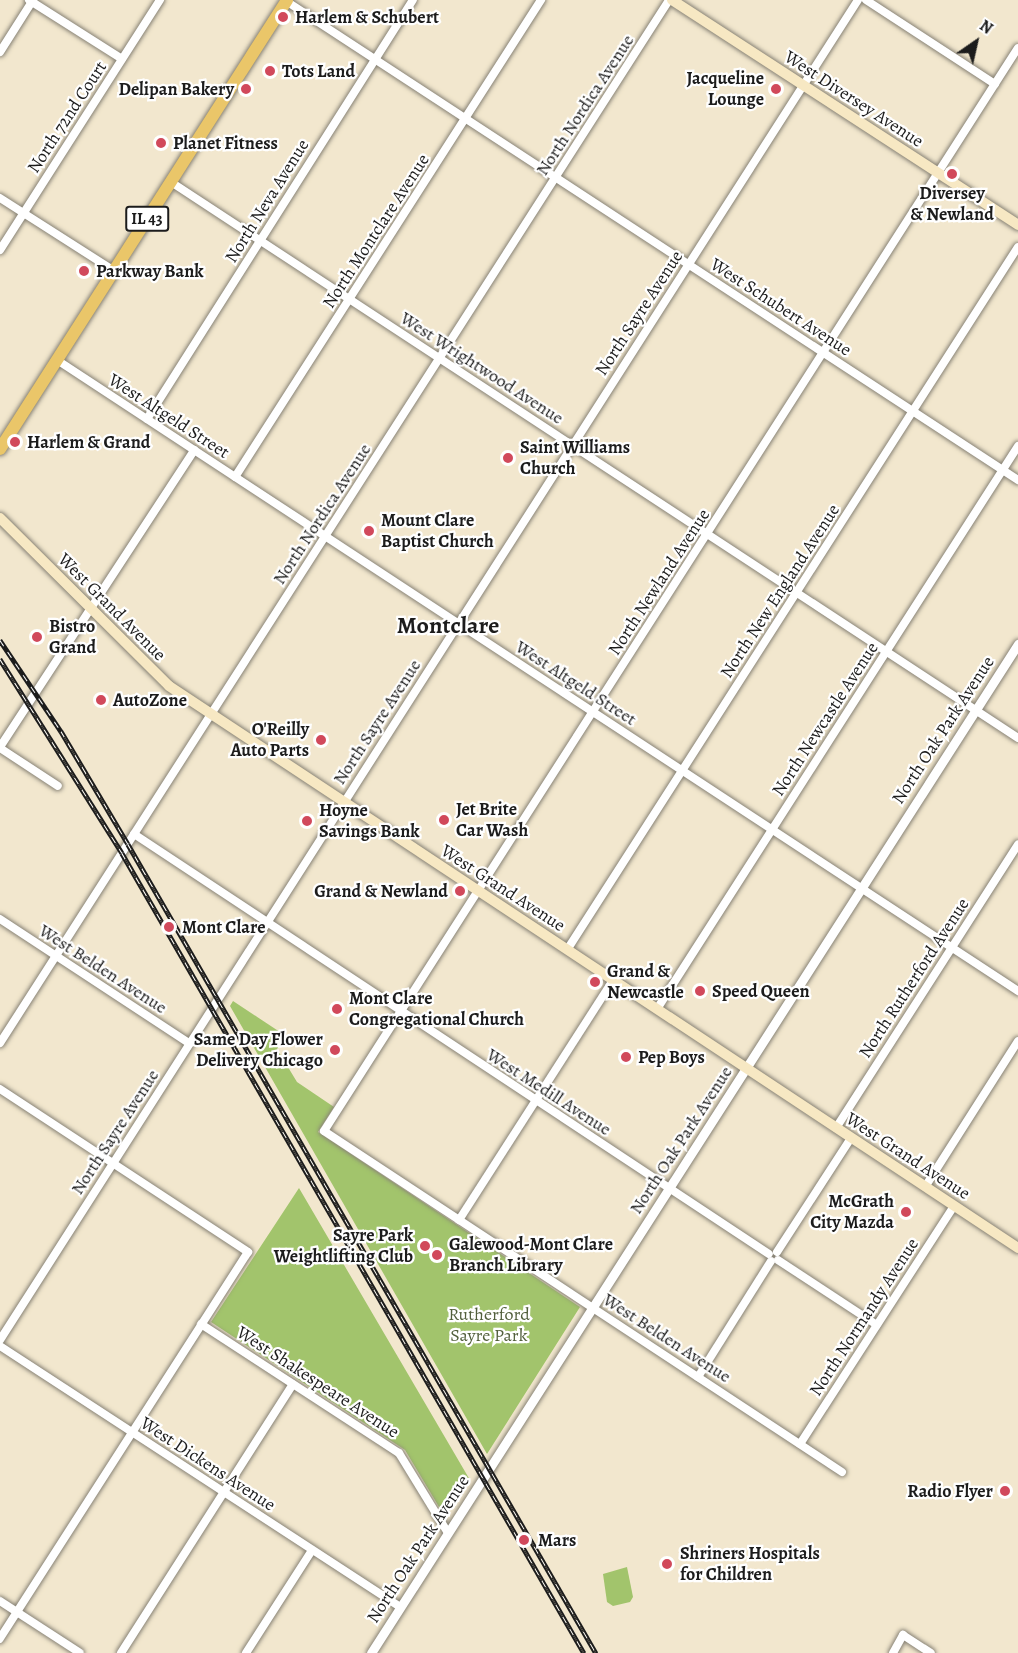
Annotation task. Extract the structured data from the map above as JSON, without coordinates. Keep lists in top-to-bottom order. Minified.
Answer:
{"streets":{"main road":["West Diversey Avenue","IL 43","West Grand Avenue"],"street":["North Nordica Avenue","North 72nd Court","North Neva Avenue","North Montclare Avenue","West Schubert Avenue","North Sayre Avenue","West Wrightwood Avenue","West Altgeld Street","North Newland Avenue","North New England Avenue","North Newcastle Avenue","North Oak Park Avenue","West Belden Avenue","North Rutherford Avenue","West Medill Avenue","North Normandy Avenue","West Shakespeare Avenue","West Dickens Avenue"]},"crossings":[["West Diversey Avenue","North Nordica Avenue"],["West Diversey Avenue","North Sayre Avenue"],["West Diversey Avenue","North Newland Avenue"],["North Nordica Avenue","West Schubert Avenue"],["North Nordica Avenue","West Wrightwood Avenue"],["North Nordica Avenue","West Altgeld Street"],["North Nordica Avenue","West Grand Avenue"],["North Nordica Avenue","West Belden Avenue"],["North Nordica Avenue","West Medill Avenue"],["North Neva Avenue","West Schubert Avenue"],["North Neva Avenue","West Wrightwood Avenue"],["North Neva Avenue","West Altgeld Street"],["IL 43","West Schubert Avenue"],["IL 43","West Wrightwood Avenue"],["IL 43","West Altgeld Street"],["North Montclare Avenue","West Schubert Avenue"],["North Montclare Avenue","West Wrightwood Avenue"],["North Montclare Avenue","West Altgeld Street"],["West Schubert Avenue","North Sayre Avenue"],["West Schubert Avenue","North Newland Avenue"],["West Schubert Avenue","North New England Avenue"],["West Schubert Avenue","North Newcastle Avenue"],["North Sayre Avenue","West Wrightwood Avenue"],["North Sayre Avenue","West Altgeld Street"],["North Sayre Avenue","West Grand Avenue"],["North Sayre Avenue","West Belden Avenue"],["North Sayre Avenue","West Medill Avenue"],["West Wrightwood Avenue","North Newland Avenue"],["West Wrightwood Avenue","North New England Avenue"],["West Wrightwood Avenue","North Newcastle Avenue"],["West Wrightwood Avenue","North Oak Park Avenue"],["West Altgeld Street","North Newland Avenue"],["West Altgeld Street","North New England Avenue"],["West Altgeld Street","North Newcastle Avenue"],["West Altgeld Street","North Oak Park Avenue"],["West Altgeld Street","North Rutherford Avenue"],["North Newland Avenue","West Grand Avenue"],["North Newland Avenue","West Belden Avenue"],["North Newland Avenue","West Medill Avenue"],["North New England Avenue","West Grand Avenue"],["West Grand Avenue","North Newcastle Avenue"],["West Grand Avenue","North Oak Park Avenue"],["West Grand Avenue","North Rutherford Avenue"],["West Grand Avenue","North Normandy Avenue"],["North Oak Park Avenue","West Belden Avenue"],["North Oak Park Avenue","West Medill Avenue"],["North Oak Park Avenue","West Shakespeare Avenue"],["North Oak Park Avenue","West Dickens Avenue"],["West Belden Avenue","North Normandy Avenue"],["West Medill Avenue","North Normandy Avenue"]],"districts":["Montclare"],"parks":["Rutherford Sayre Park"],"places":["Harlem & Schubert","Tots Land","Delipan Bakery","Jacqueline Lounge","Planet Fitness","Diversey & Newland","Parkway Bank","Harlem & Grand","Saint Williams Church","Mount Clare Baptist Church","Bistro Grand","AutoZone","O'Reilly Auto Parts","Jet Brite Car Wash","Hoyne Savings Bank","Grand & Newland","Mont Clare","Grand & Newcastle","Speed Queen","Mont Clare Congregational Church","Same Day Flower Delivery Chicago","Pep Boys","McGrath City Mazda","Sayre Park Weightlifting Club","Galewood-Mont Clare Branch Library","Radio Flyer","Mars","Shriners Hospitals for Children"],"north":"top right"}
